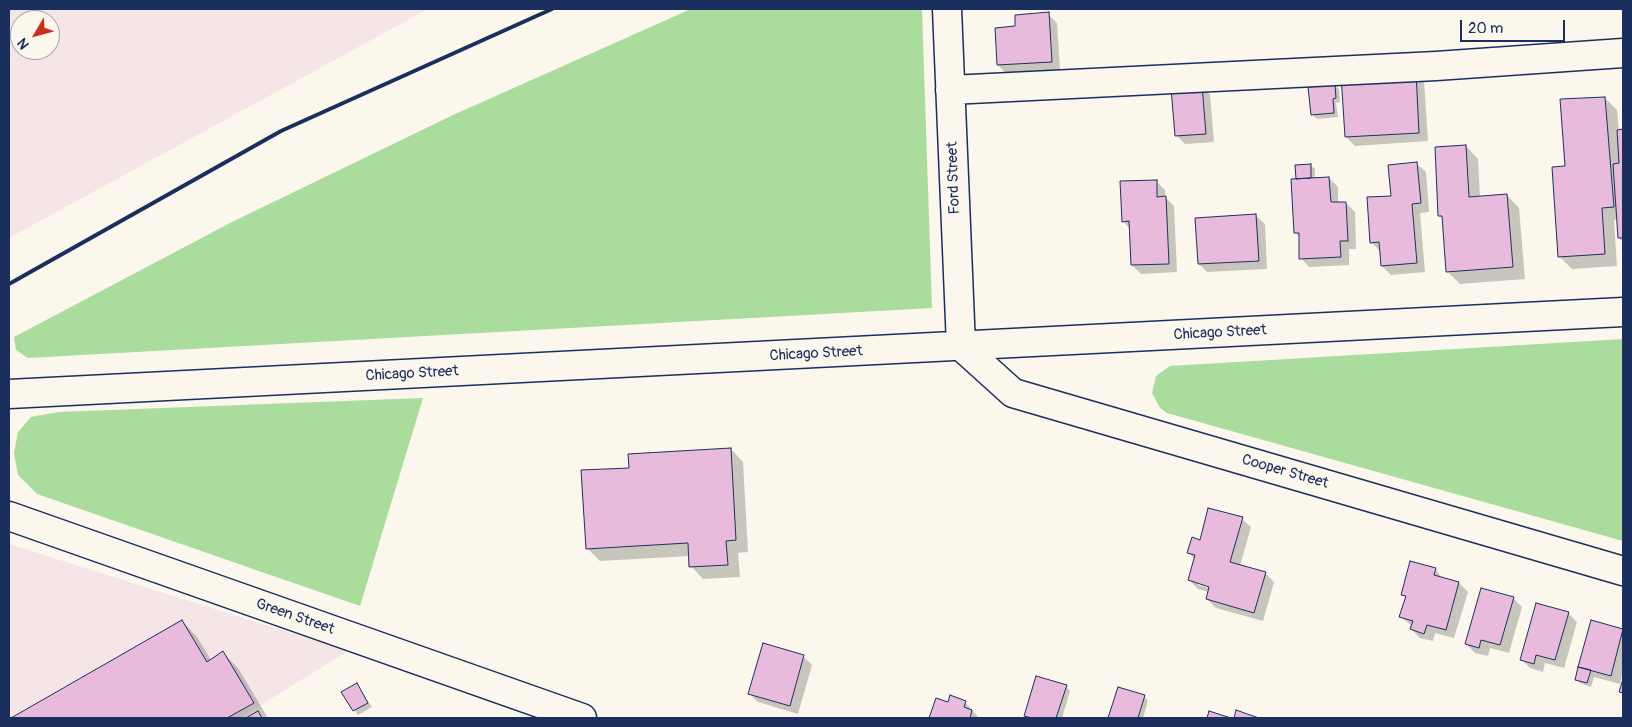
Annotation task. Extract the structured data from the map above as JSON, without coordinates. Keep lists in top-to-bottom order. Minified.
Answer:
{"streets":{"street":["Ford Street","Chicago Street","Cooper Street","Green Street"]},"crossings":[["Ford Street","Chicago Street"],["Ford Street","Cooper Street"],["Chicago Street","Cooper Street"]],"scale_bar":"20 m","north":"bottom left"}
